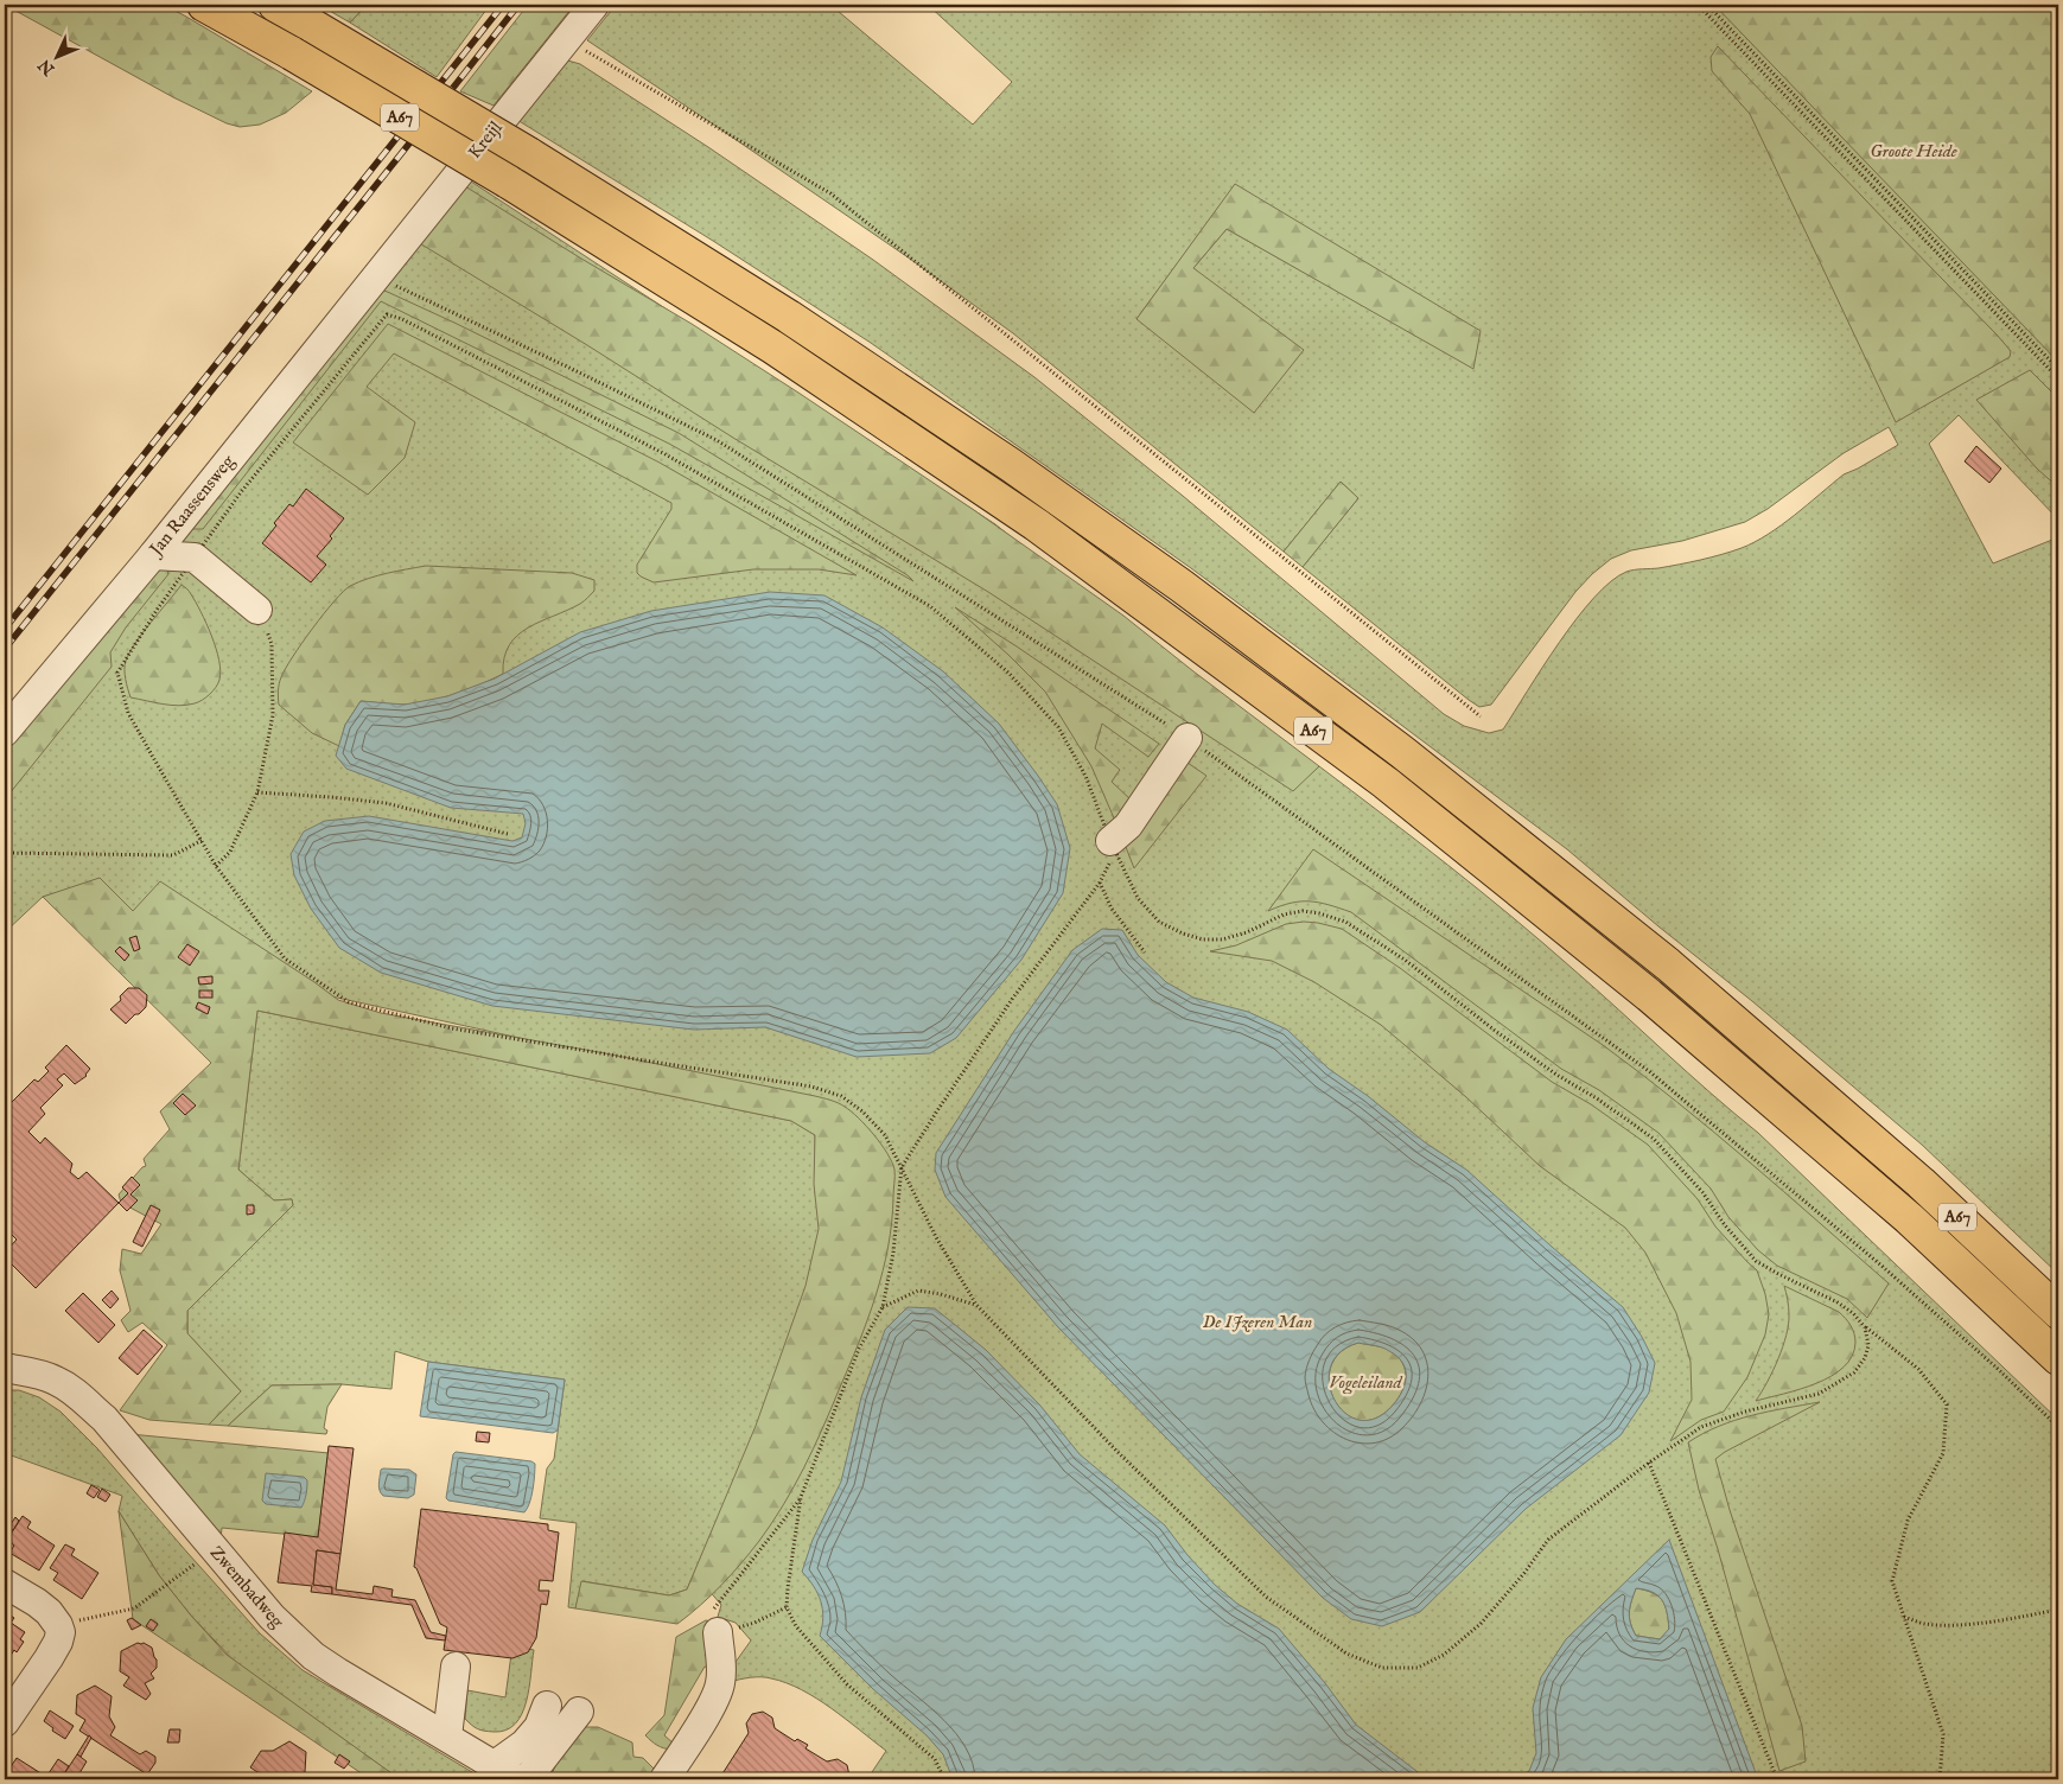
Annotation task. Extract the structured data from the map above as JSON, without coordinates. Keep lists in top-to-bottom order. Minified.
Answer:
{"streets":{"highway":["A67"],"street":["Kreijl","Jan Raassensweg","Zwembadweg"]},"crossings":[["Kreijl","Jan Raassensweg"]],"parks":["Groote Heide","De IJzeren Man","Vogeleiland"],"north":"bottom left"}
